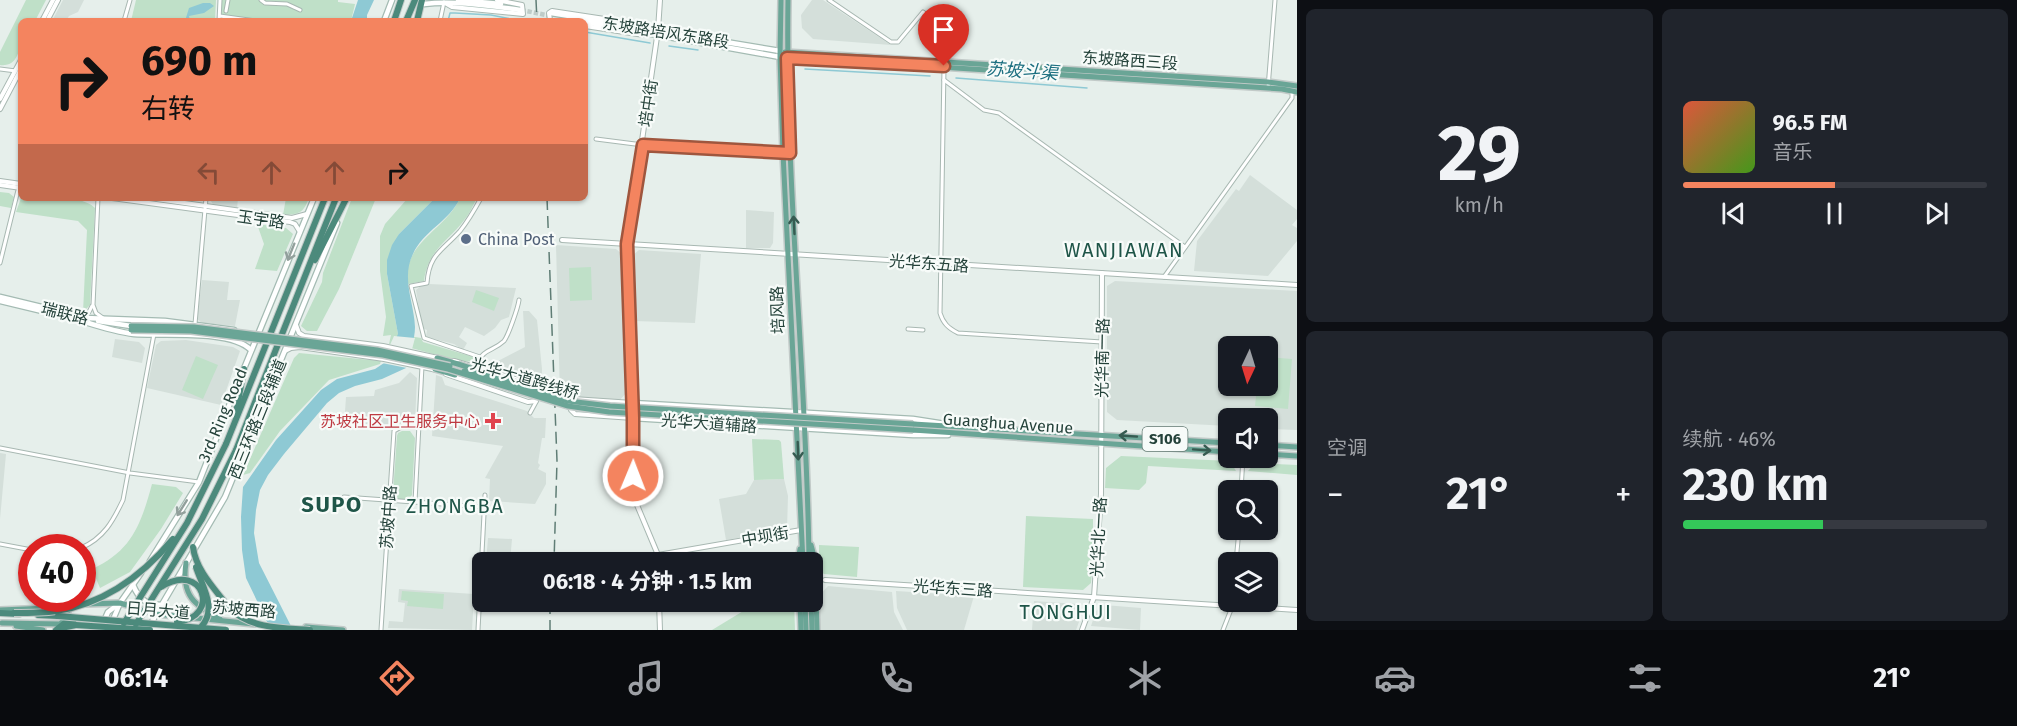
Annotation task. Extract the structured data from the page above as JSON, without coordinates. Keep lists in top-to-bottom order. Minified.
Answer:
{"streets":{"highway":["3rd Ring Road","日月大道"],"main road":["东坡路培风东路段","东坡路西三段","培风路","瑞联路","光华大道跨线桥","西三环路三段辅道","光华大道辅路","Guanghua Avenue","S106","苏坡西路"],"street":["培中街","玉宇路","光华东五路","光华南一路","苏坡中路","中坝街","光华北一路","光华东三路"]},"crossings":[["东坡路培风东路段","东坡路西三段"],["东坡路培风东路段","培中街"],["东坡路培风东路段","培风路"],["东坡路西三段","培风路"],["培中街","光华东五路"],["培中街","光华大道辅路"],["玉宇路","西三环路三段辅道"],["光华东五路","培风路"],["光华东五路","光华南一路"],["培风路","光华大道辅路"],["培风路","中坝街"],["瑞联路","光华大道跨线桥"],["光华南一路","Guanghua Avenue"],["光华南一路","S106"],["光华南一路","光华北一路"],["光华大道跨线桥","Guanghua Avenue"],["西三环路三段辅道","苏坡西路"],["光华大道辅路","Guanghua Avenue"],["Guanghua Avenue","S106"],["Guanghua Avenue","光华北一路"],["S106","光华北一路"],["光华北一路","光华东三路"]],"districts":["WANJIAWAN","SUPO","ZHONGBA","TONGHUI"],"water":["苏坡斗渠"],"places":{"other":["China Post"],"health":["苏坡社区卫生服务中心"]},"north":"bottom","page":{"tile":[["29","km/h"],"空调",["续航 · 46%","230 km"]],"turn":["690 m","右转"],"song":["96.5 FM","音乐"],"heat":["−","21°","+"],"limit":"40","trip":"06:18 · 4 分钟 · 1.5 km","tabs":["06:14","21°"]}}
